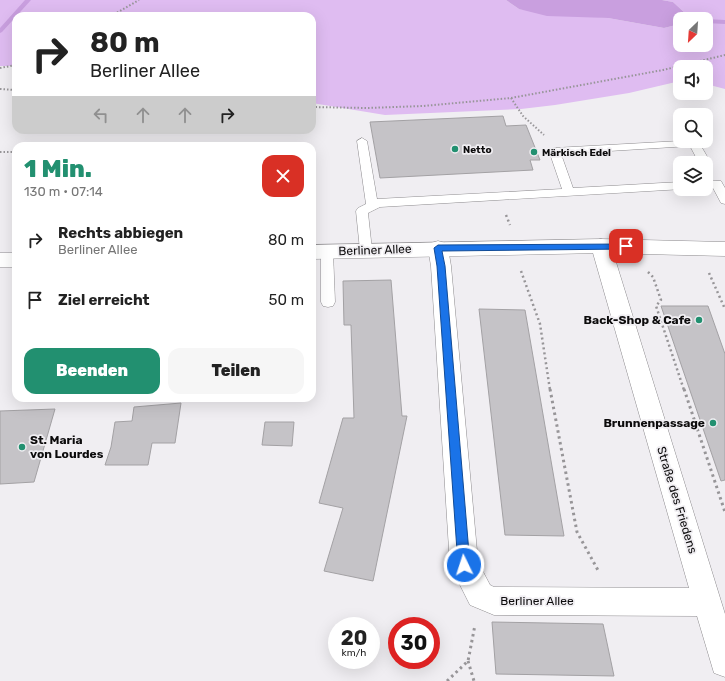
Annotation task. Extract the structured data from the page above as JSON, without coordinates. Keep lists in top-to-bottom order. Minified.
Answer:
{"streets":{"street":["Berliner Allee","Straße des Friedens"]},"crossings":[["Berliner Allee","Straße des Friedens"]],"places":["Netto","Märkisch Edel","Back-Shop & Cafe","Brunnenpassage","St. Maria von Lourdes"],"north":"bottom left","page":{"turn":["80 m","Berliner Allee"],"heading":["1 Min.","130 m · 07:14"],"list":[{"name":"Rechts abbiegen","note":"Berliner Allee","value":"80 m"},{"name":"Ziel erreicht","value":"50 m"}],"buttons":["Beenden","Teilen"],"speed":"20 km/h","limit":"30"}}
